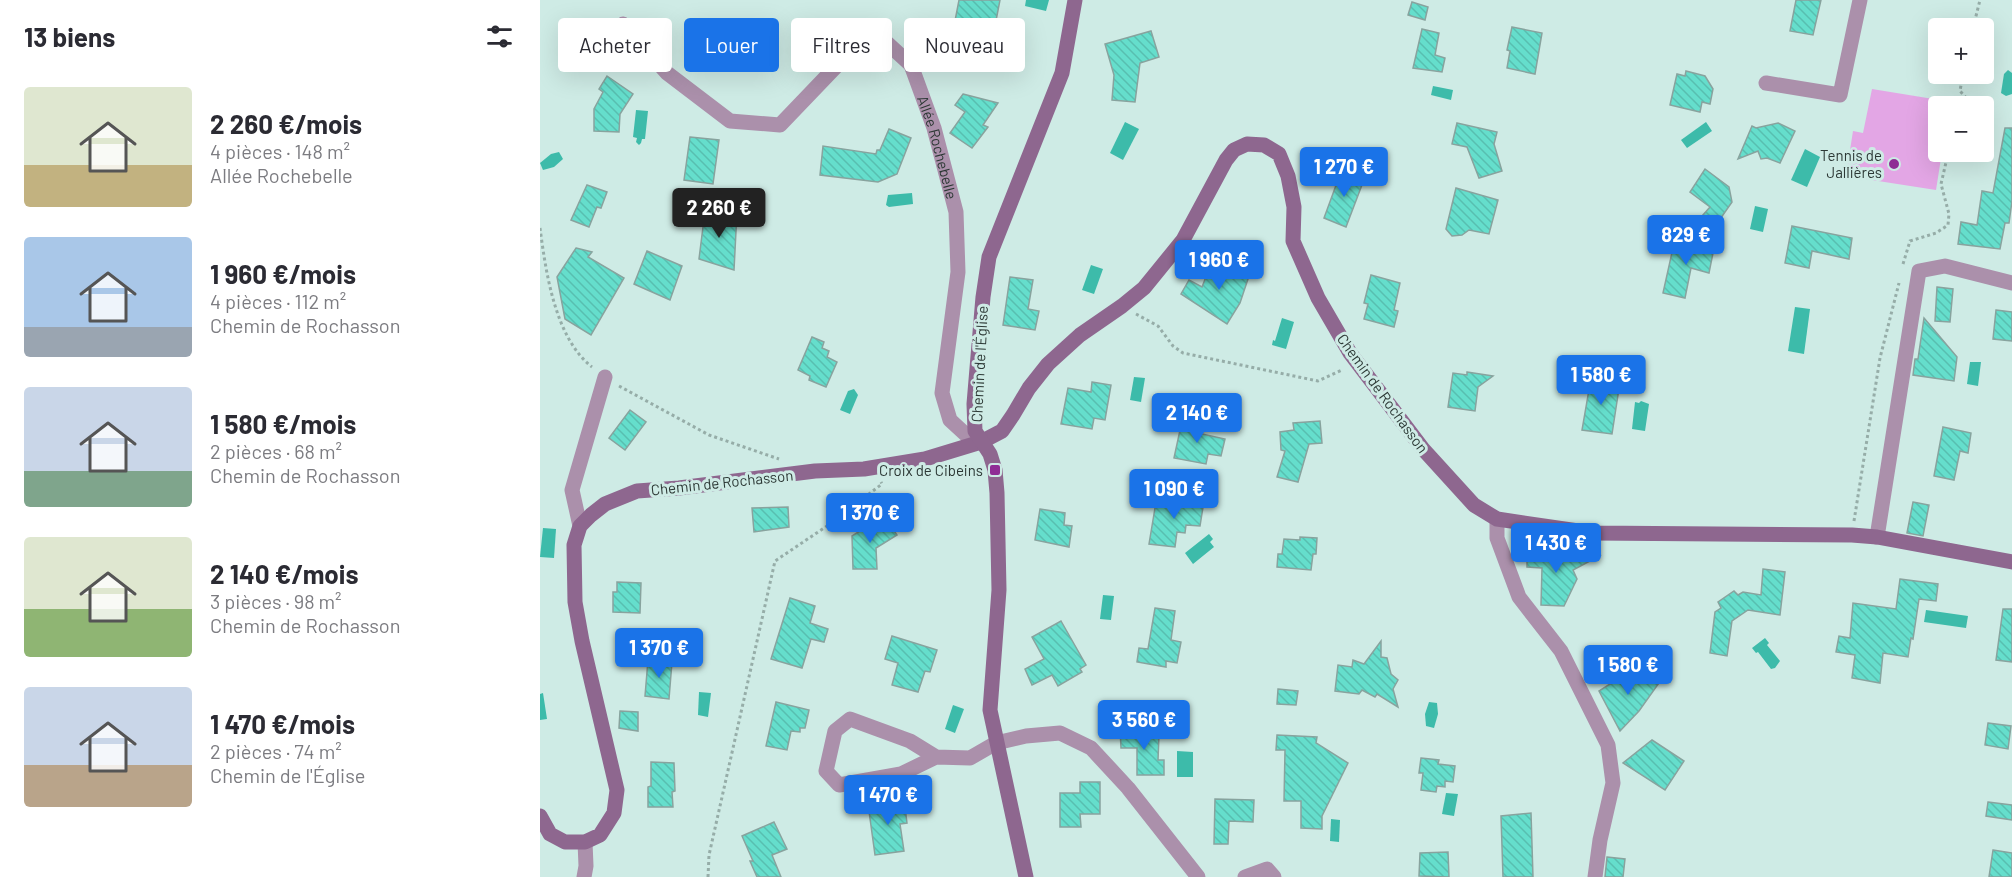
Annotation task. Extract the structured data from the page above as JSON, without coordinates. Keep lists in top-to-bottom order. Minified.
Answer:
{"streets":{"street":["Allée Rochebelle","Chemin de l'Église","Chemin de Rochasson"]},"crossings":[["Allée Rochebelle","Chemin de l'Église"],["Allée Rochebelle","Chemin de Rochasson"],["Chemin de l'Église","Chemin de Rochasson"]],"places":{"other":["Tennis de Jallières"],"transit":["Croix de Cibeins"]},"page":{"heading":"13 biens","map_buttons":["+","−"],"chip":["Acheter","Louer","Filtres","Nouveau"],"list":[{"name":"2 260 €/mois","note":"4 pièces · 148 m² · Allée Rochebelle"},{"name":"1 960 €/mois","note":"4 pièces · 112 m² · Chemin de Rochasson"},{"name":"1 580 €/mois","note":"2 pièces · 68 m² · Chemin de Rochasson"},{"name":"2 140 €/mois","note":"3 pièces · 98 m² · Chemin de Rochasson"},{"name":"1 470 €/mois","note":"2 pièces · 74 m² · Chemin de l'Église"}],"price":["1 270 €","2 260 €","829 €","1 960 €","1 580 €","2 140 €","1 090 €","1 370 €","1 430 €","1 370 €","1 580 €","3 560 €","1 470 €"]}}
